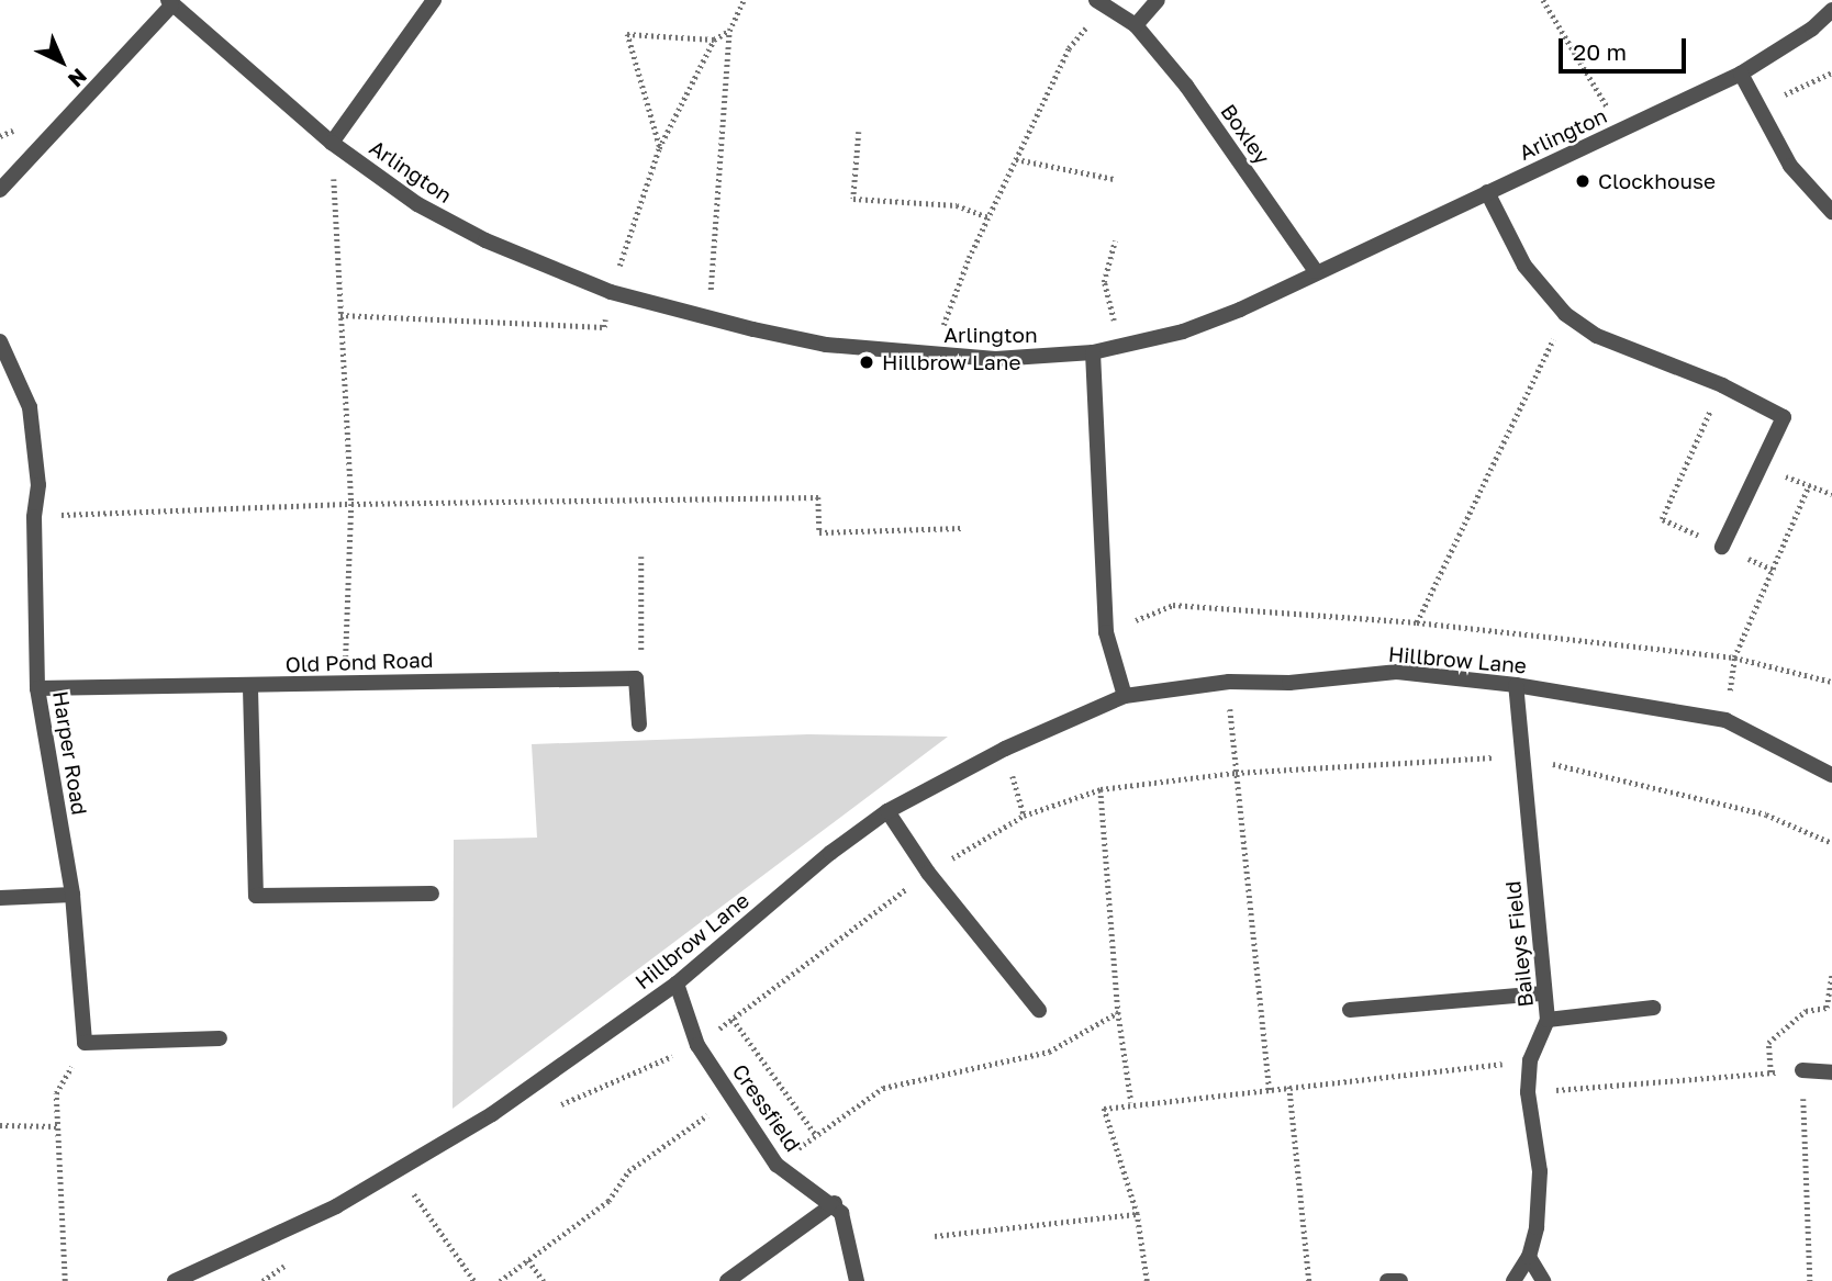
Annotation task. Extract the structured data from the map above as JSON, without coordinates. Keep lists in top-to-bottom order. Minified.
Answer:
{"streets":{"street":["Boxley","Arlington","Hillbrow Lane","Old Pond Road","Harper Road","Baileys Field","Cressfield"]},"crossings":[["Boxley","Arlington"],["Hillbrow Lane","Baileys Field"],["Hillbrow Lane","Cressfield"],["Old Pond Road","Harper Road"]],"places":["Clockhouse","Hillbrow Lane"],"scale_bar":"20 m","north":"bottom right"}
